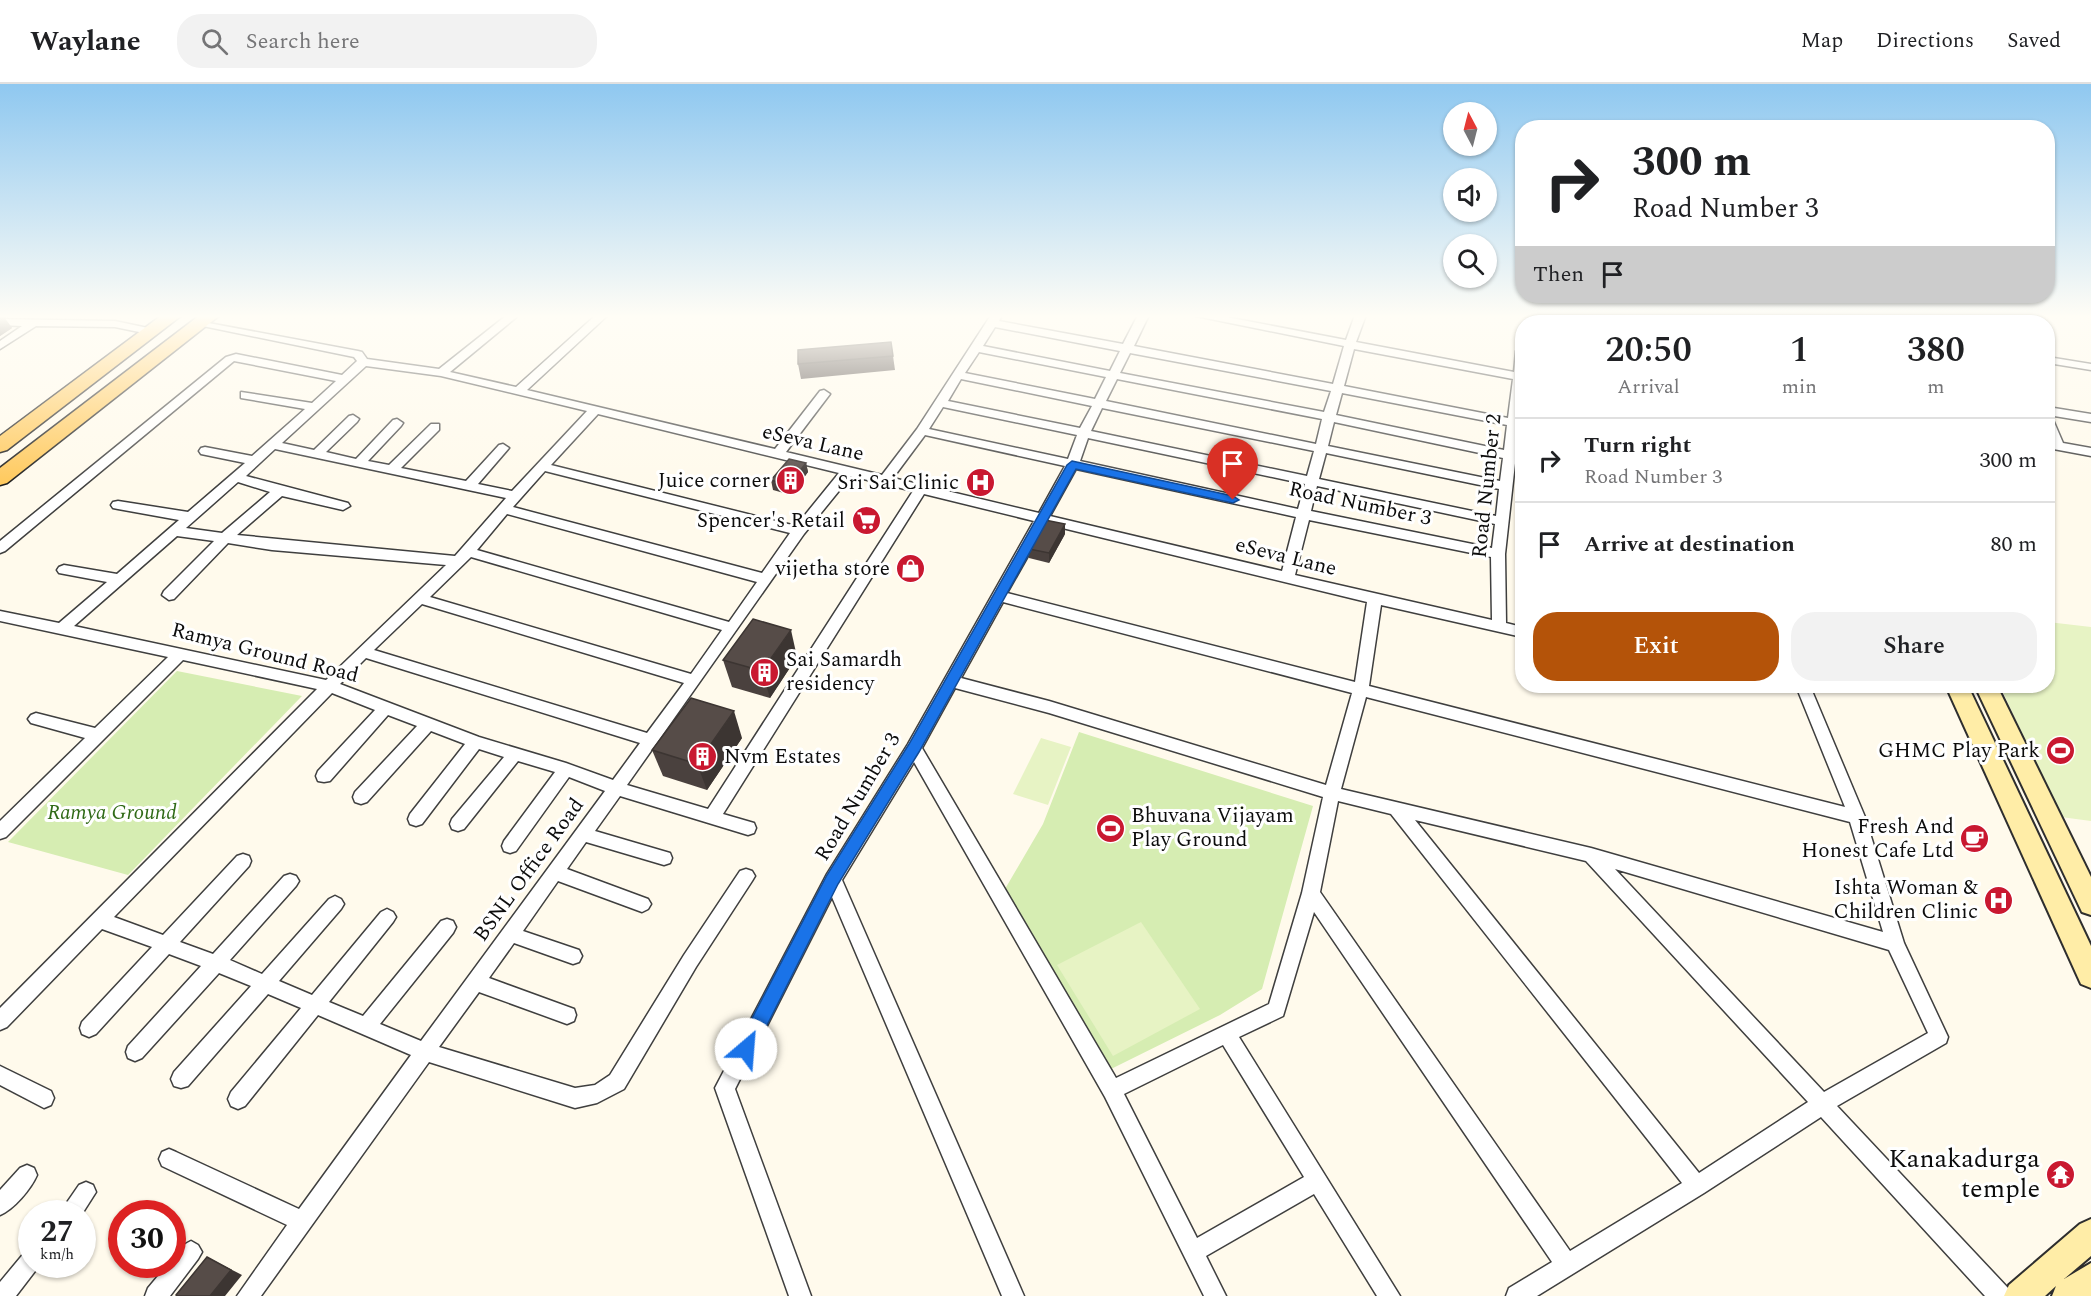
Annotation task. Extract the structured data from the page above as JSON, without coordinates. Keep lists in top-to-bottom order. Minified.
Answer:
{"streets":{"street":["eSeva Lane","Road Number 2","Road Number 3","Ramya Ground Road","BSNL Office Road"]},"crossings":[["eSeva Lane","Road Number 2"],["eSeva Lane","Road Number 3"],["eSeva Lane","BSNL Office Road"],["Road Number 2","Road Number 3"],["Ramya Ground Road","BSNL Office Road"]],"parks":["Ramya Ground"],"places":{"building":["Juice corner","Sai Samardh residency","Nvm Estates"],"hospital":["Sri Sai Clinic","Ishta Woman & Children Clinic"],"supermarket":["Spencer's Retail"],"shop":["vijetha store"],"sports":["GHMC Play Park","Bhuvana Vijayam Play Ground"],"cafe":["Fresh And Honest Cafe Ltd"],"temple":["Kanakadurga temple"]},"north":"top","page":{"header":"Waylane","search":"Search here","nav":["Map","Directions","Saved"],"turn":["300 m","Road Number 3"],"then":"Then","eta":["20:50","Arrival","1","min","380","m"],"list":[{"name":"Turn right","note":"Road Number 3","value":"300 m"},{"name":"Arrive at destination","value":"80 m"}],"buttons":["Exit","Share"],"speed":"27 km/h","limit":"30"}}
